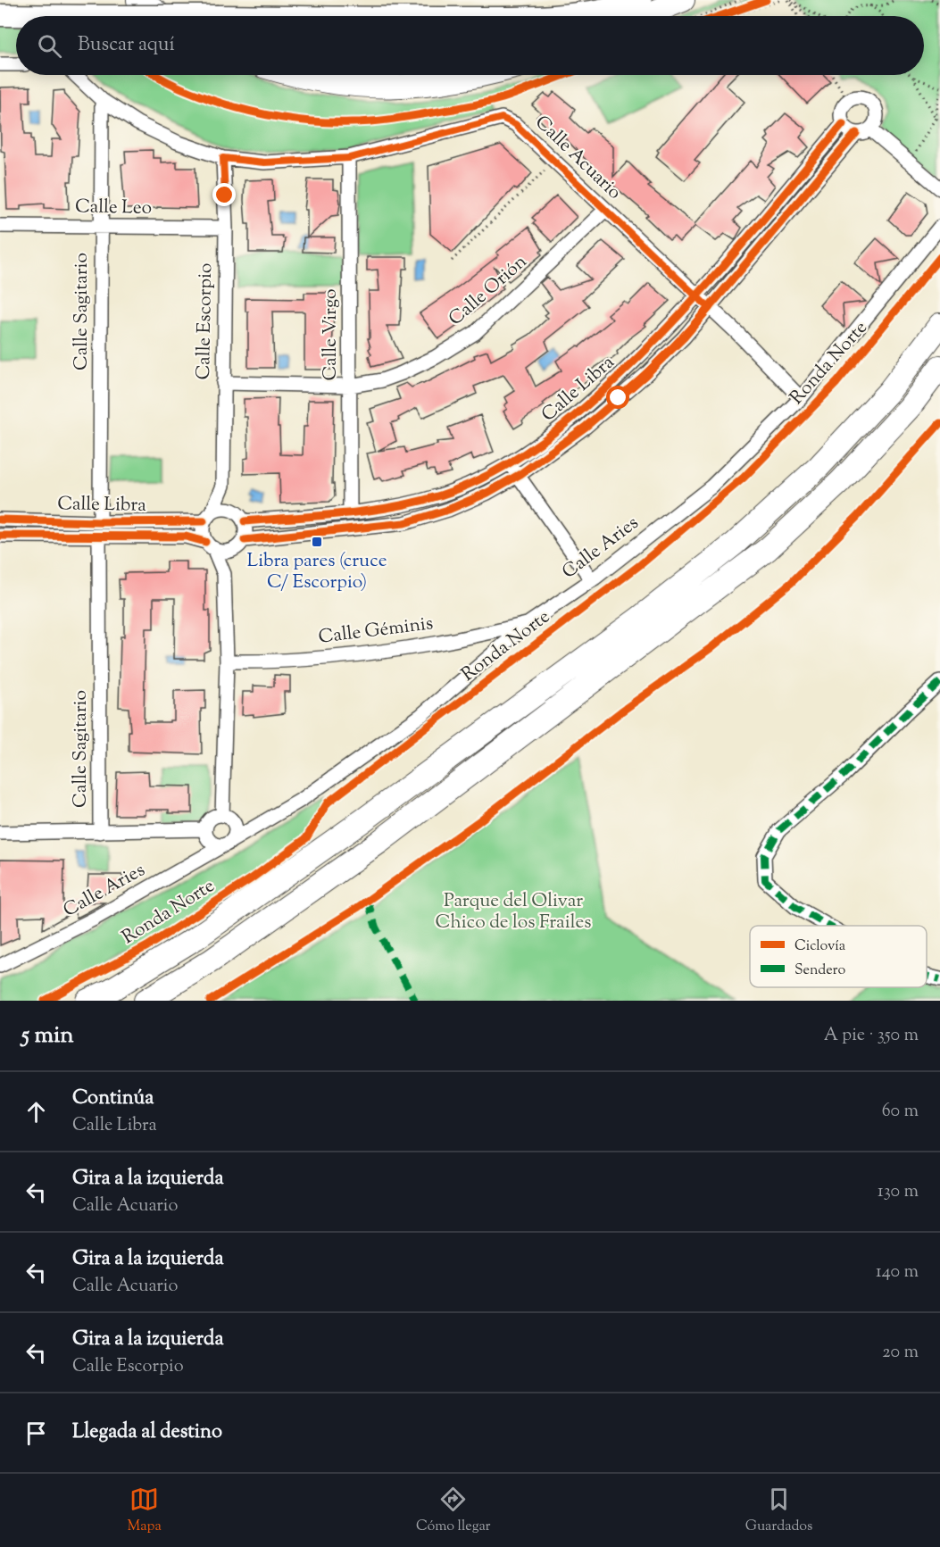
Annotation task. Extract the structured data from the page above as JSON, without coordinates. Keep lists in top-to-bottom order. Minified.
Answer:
{"streets":{"highway":["Ronda Norte"],"street":["Calle Acuario","Calle Leo","Calle Orión","Calle Sagitario","Calle Escorpio","Calle Virgo","Calle Libra","Calle Aries","Calle Géminis"]},"crossings":[["Calle Acuario","Calle Orión"],["Calle Acuario","Calle Sagitario"],["Calle Acuario","Calle Escorpio"],["Calle Acuario","Calle Virgo"],["Calle Acuario","Calle Libra"],["Calle Acuario","Calle Aries"],["Calle Leo","Calle Sagitario"],["Calle Leo","Calle Escorpio"],["Calle Orión","Calle Escorpio"],["Calle Orión","Calle Virgo"],["Calle Sagitario","Calle Libra"],["Calle Escorpio","Calle Libra"],["Calle Virgo","Calle Libra"],["Calle Aries","Calle Géminis"]],"parks":["Parque del Olivar Chico de los Frailes"],"places":{"transit":["Libra pares (cruce C/ Escorpio)"]},"legend":["Ciclovía","Sendero"],"page":{"search":"Buscar aquí","heading":["5 min","A pie · 350 m"],"list":[["Continúa","Calle Libra","60 m"],["Gira a la izquierda","Calle Acuario","130 m"],["Gira a la izquierda","Calle Acuario","140 m"],["Gira a la izquierda","Calle Escorpio","20 m"],"Llegada al destino"],"nav":["Mapa","Cómo llegar","Guardados"]}}
